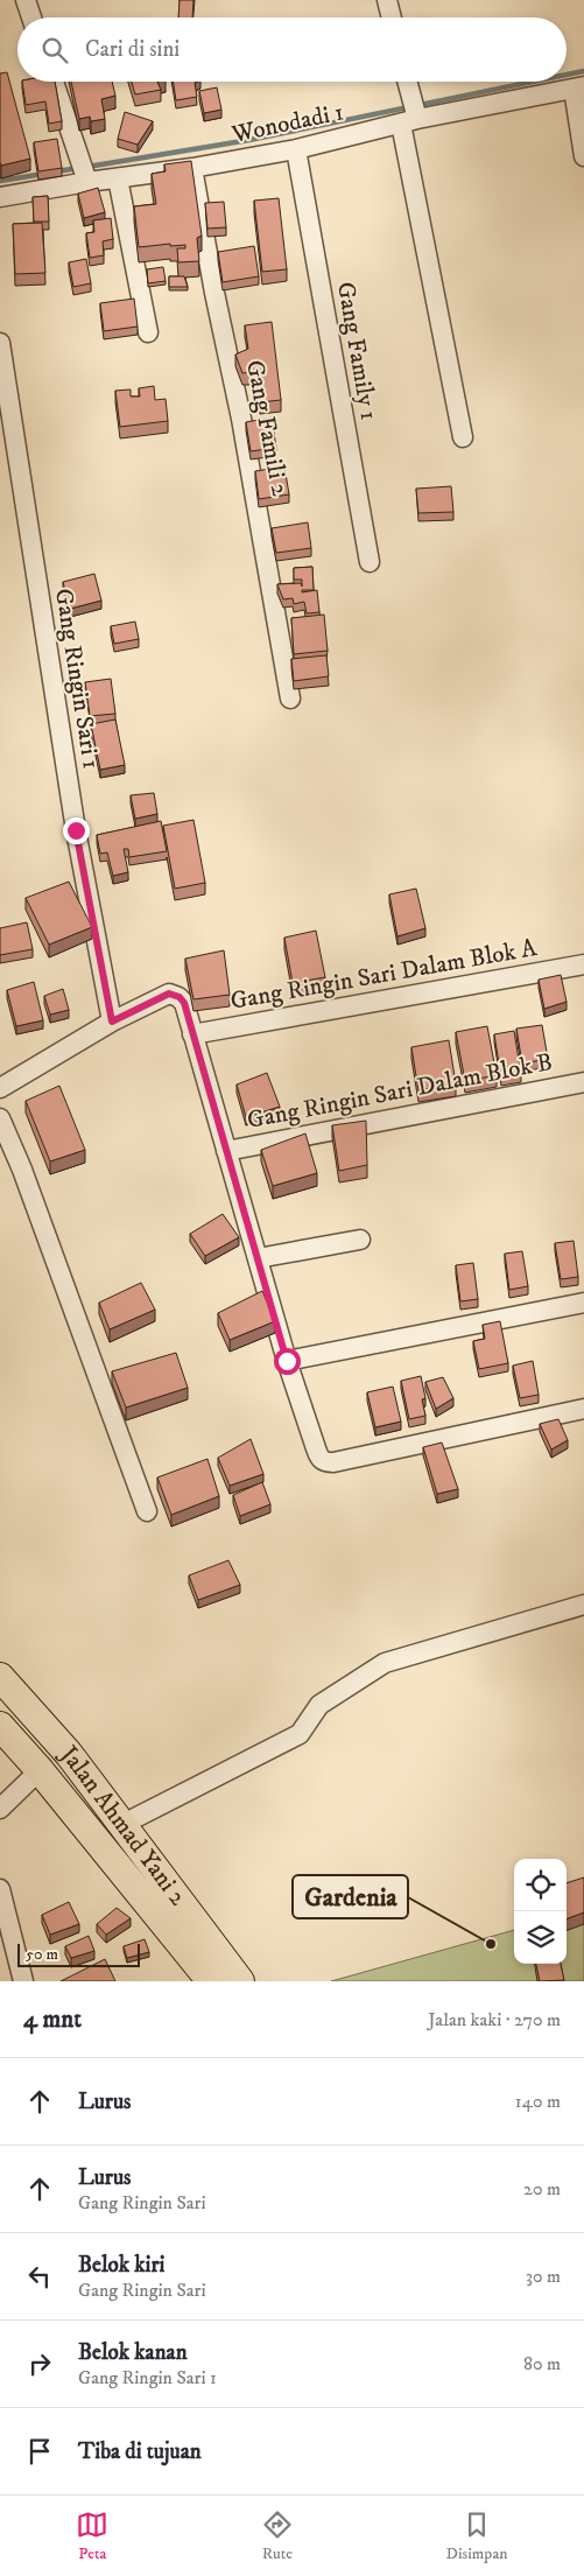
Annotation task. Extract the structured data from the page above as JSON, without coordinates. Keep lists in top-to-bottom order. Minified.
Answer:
{"streets":{"highway":["Jalan Ahmad Yani 2"],"street":["Wonodadi 1","Gang Family 1","Gang Famili 2","Gang Ringin Sari 1","Gang Ringin Sari Dalam Blok A","Gang Ringin Sari Dalam Blok B"]},"crossings":[["Wonodadi 1","Gang Family 1"],["Wonodadi 1","Gang Famili 2"]],"places":["Gardenia"],"scale_bar":"50 m","page":{"search":"Cari di sini","scale":"50 m","heading":["4 mnt","Jalan kaki · 270 m"],"list":[["Lurus","140 m"],["Lurus","Gang Ringin Sari","20 m"],["Belok kiri","Gang Ringin Sari","30 m"],["Belok kanan","Gang Ringin Sari 1","80 m"],"Tiba di tujuan"],"nav":["Peta","Rute","Disimpan"]}}
